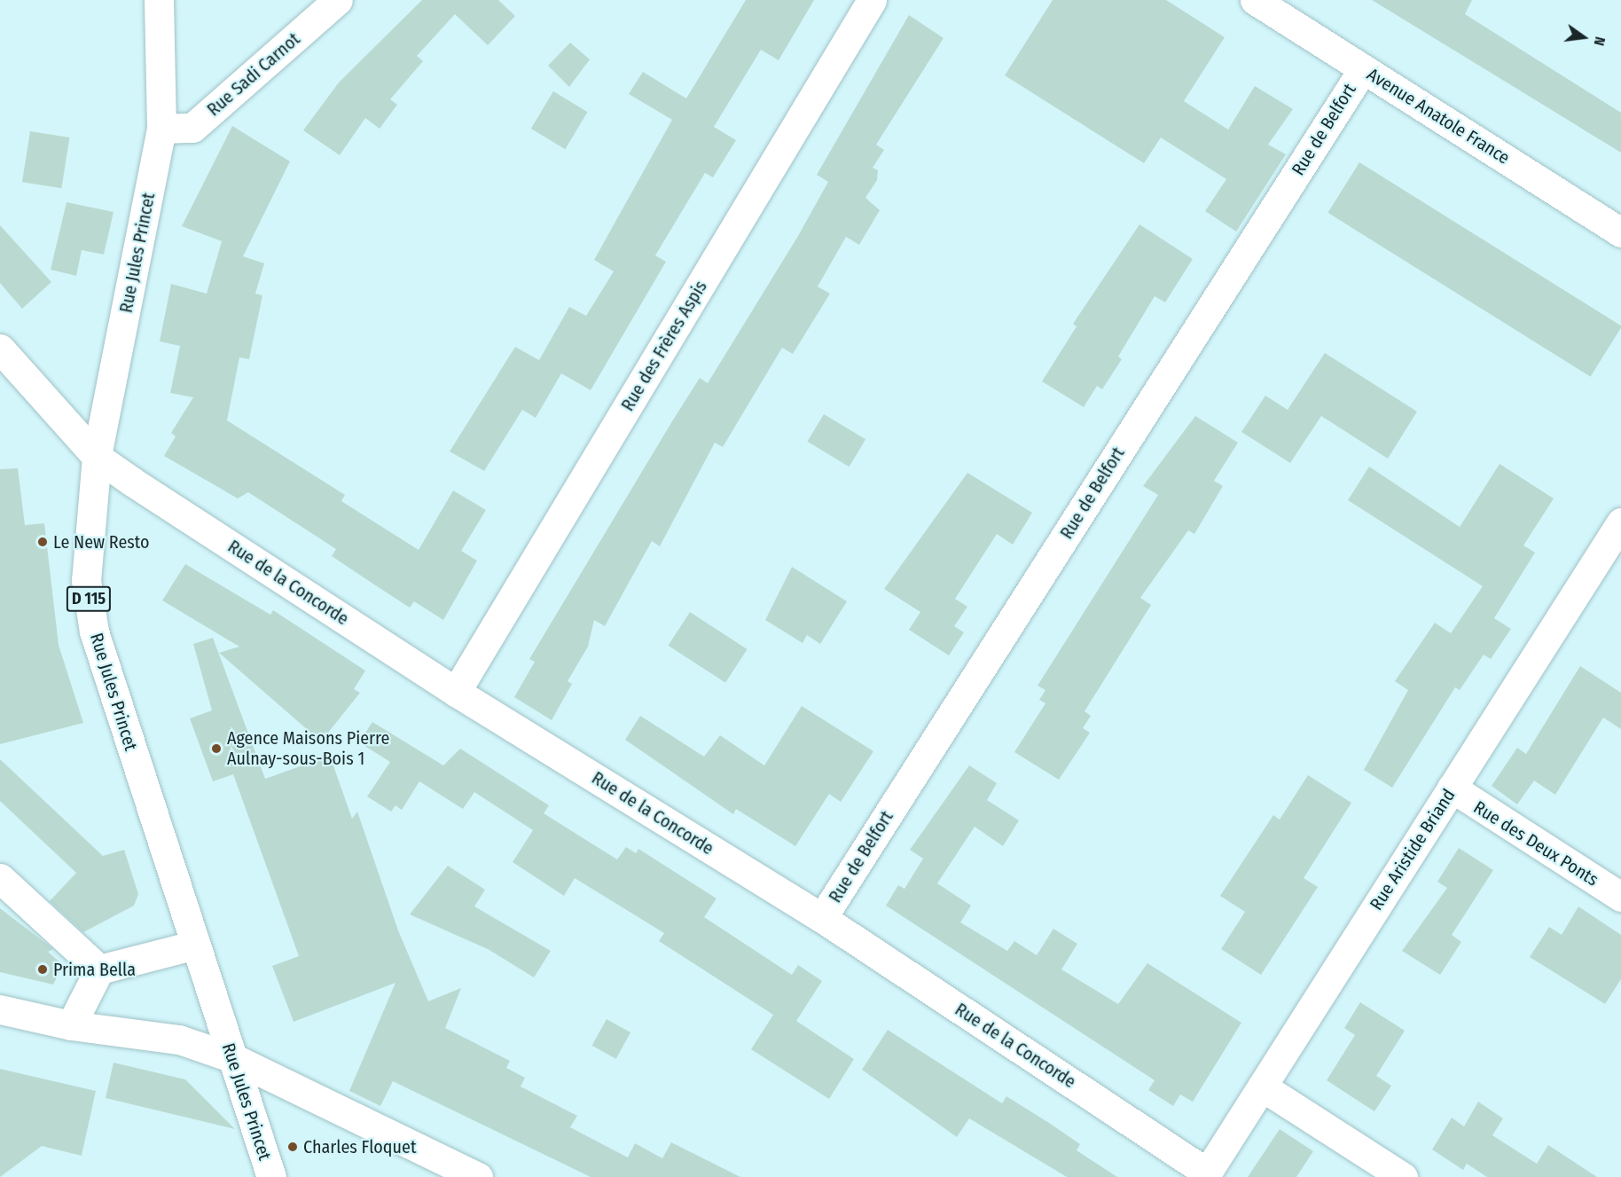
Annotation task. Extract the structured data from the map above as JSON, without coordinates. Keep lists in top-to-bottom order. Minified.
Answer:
{"streets":{"street":["Rue Sadi Carnot","Avenue Anatole France","Rue de Belfort","Rue Jules Princet","Rue des Frères Aspis","Rue de la Concorde","D 115","Rue des Deux Ponts","Rue Aristide Briand"]},"crossings":[["Rue Sadi Carnot","Rue Jules Princet"],["Avenue Anatole France","Rue de Belfort"],["Rue de Belfort","Rue de la Concorde"],["Rue Jules Princet","Rue de la Concorde"],["Rue des Frères Aspis","Rue de la Concorde"],["Rue de la Concorde","Rue Aristide Briand"],["Rue des Deux Ponts","Rue Aristide Briand"]],"places":["Le New Resto","Agence Maisons Pierre Aulnay-sous-Bois 1","Prima Bella","Charles Floquet"],"north":"right"}
